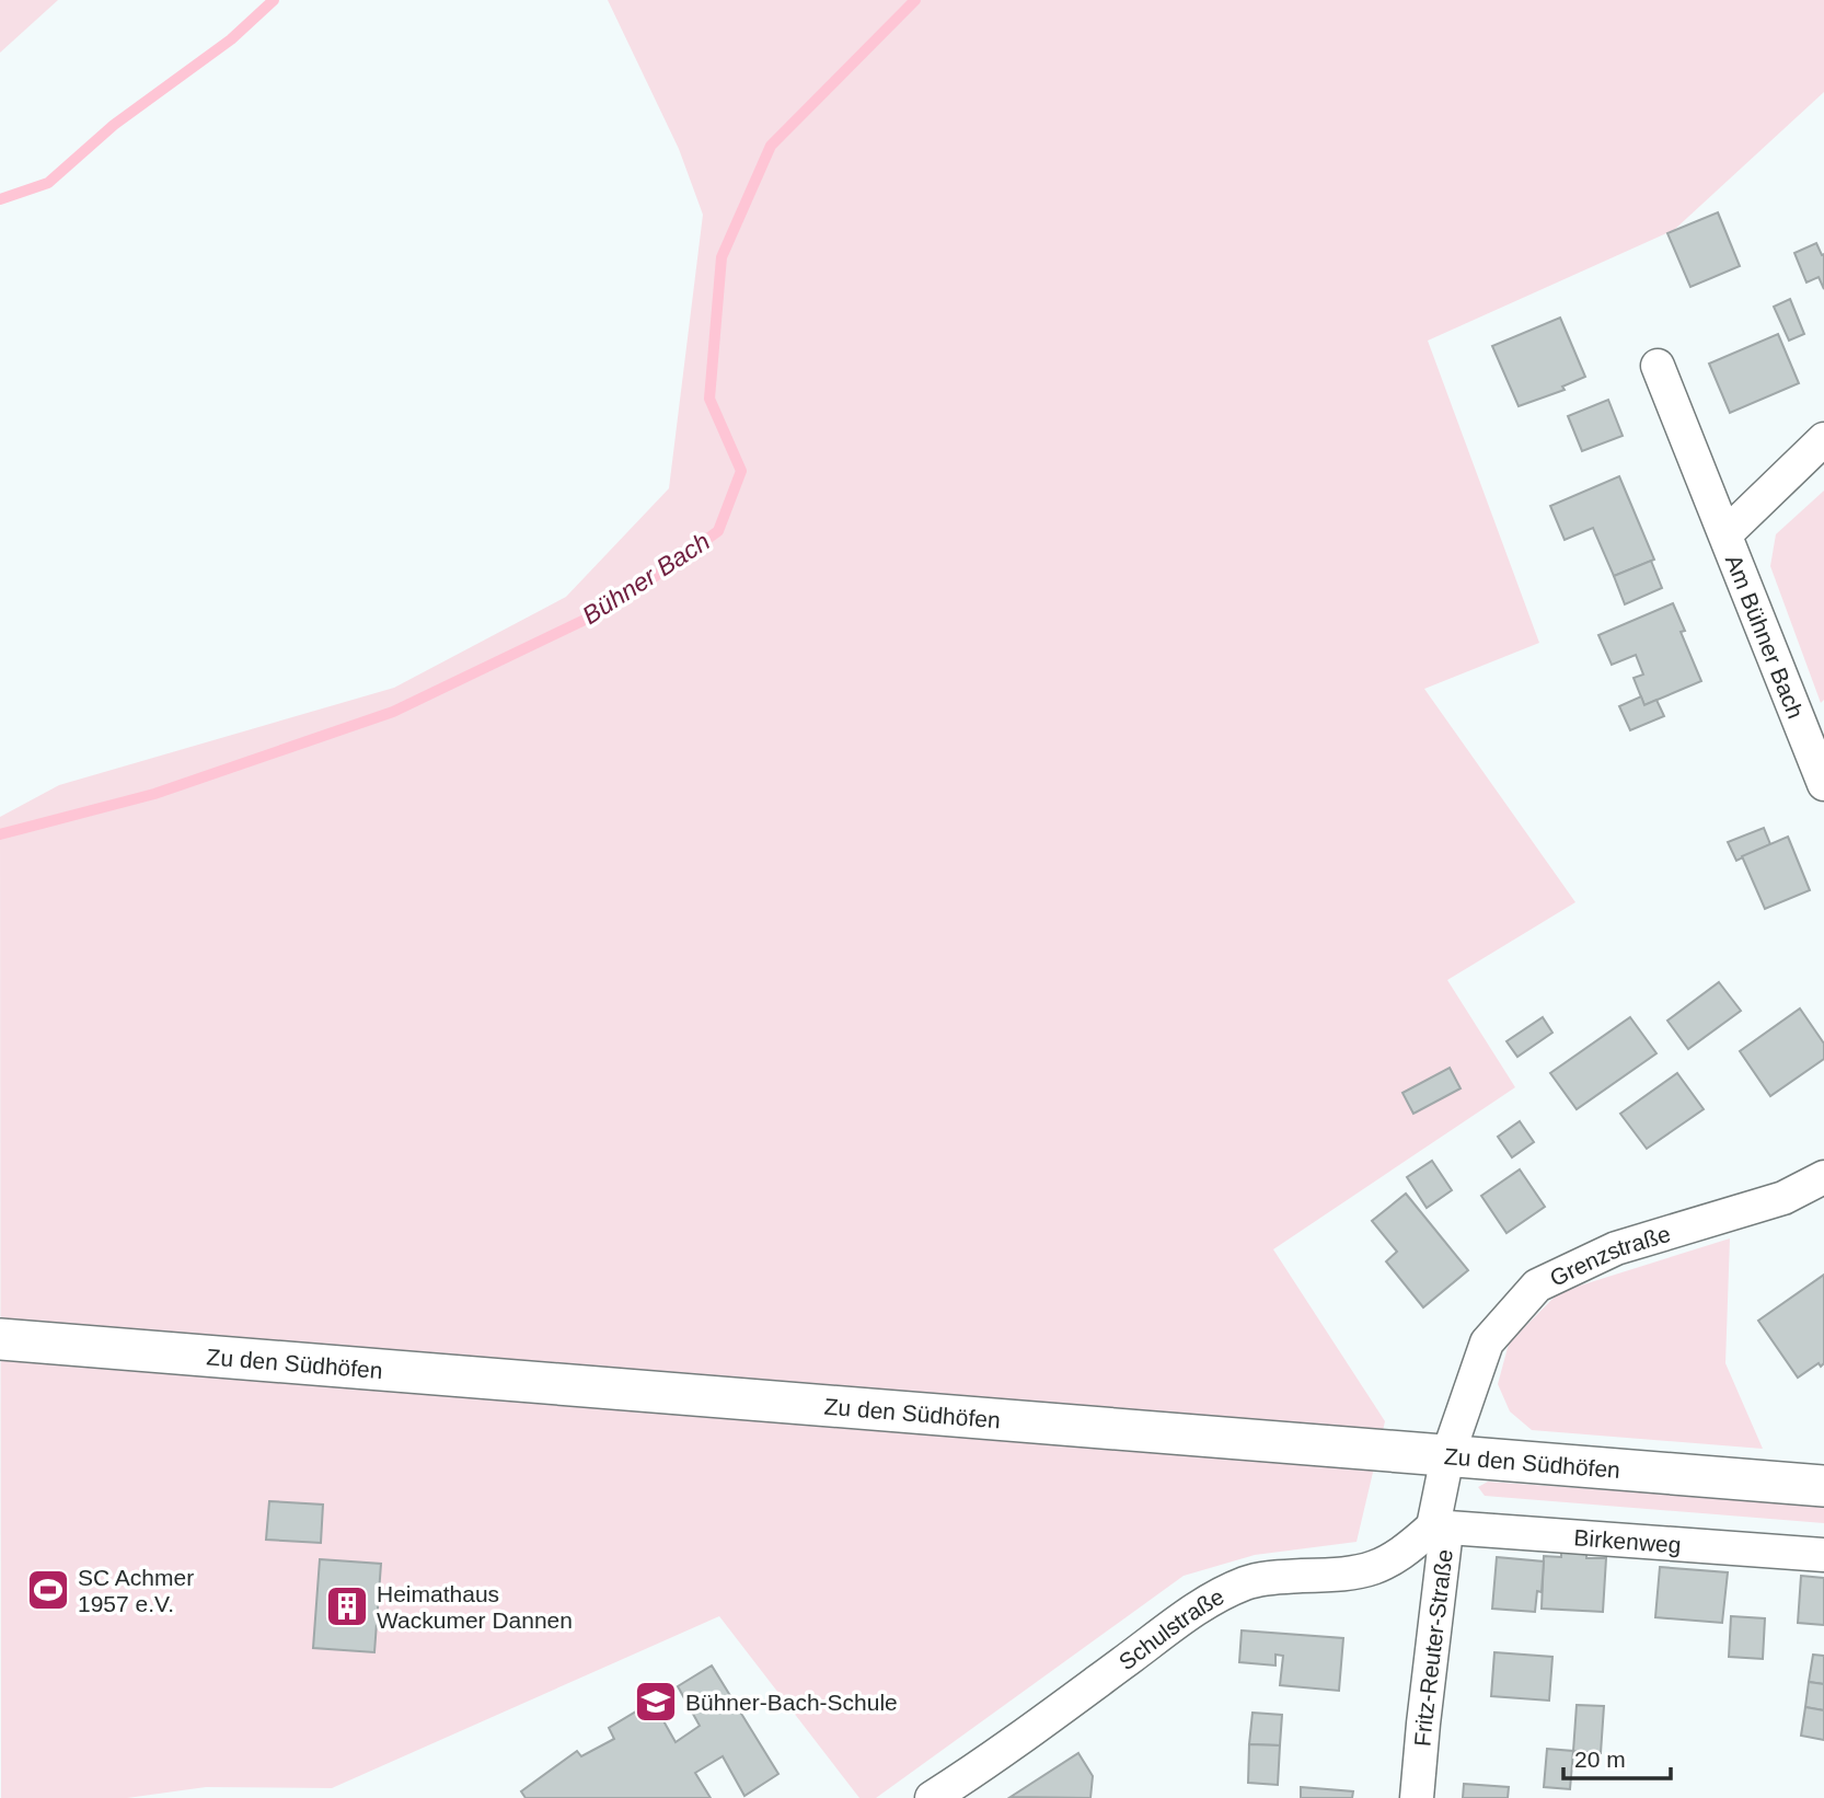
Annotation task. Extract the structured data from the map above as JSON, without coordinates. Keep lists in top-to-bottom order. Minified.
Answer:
{"streets":{"street":["Am Bühner Bach","Grenzstraße","Zu den Südhöfen","Birkenweg","Schulstraße","Fritz-Reuter-Straße"]},"crossings":[["Grenzstraße","Zu den Südhöfen"],["Grenzstraße","Fritz-Reuter-Straße"],["Zu den Südhöfen","Fritz-Reuter-Straße"],["Birkenweg","Schulstraße"],["Birkenweg","Fritz-Reuter-Straße"],["Schulstraße","Fritz-Reuter-Straße"]],"water":["Bühner Bach"],"places":{"sports":["SC Achmer 1957 e.V."],"building":["Heimathaus Wackumer Dannen"],"school or university":["Bühner-Bach-Schule"]},"scale_bar":"20 m"}
